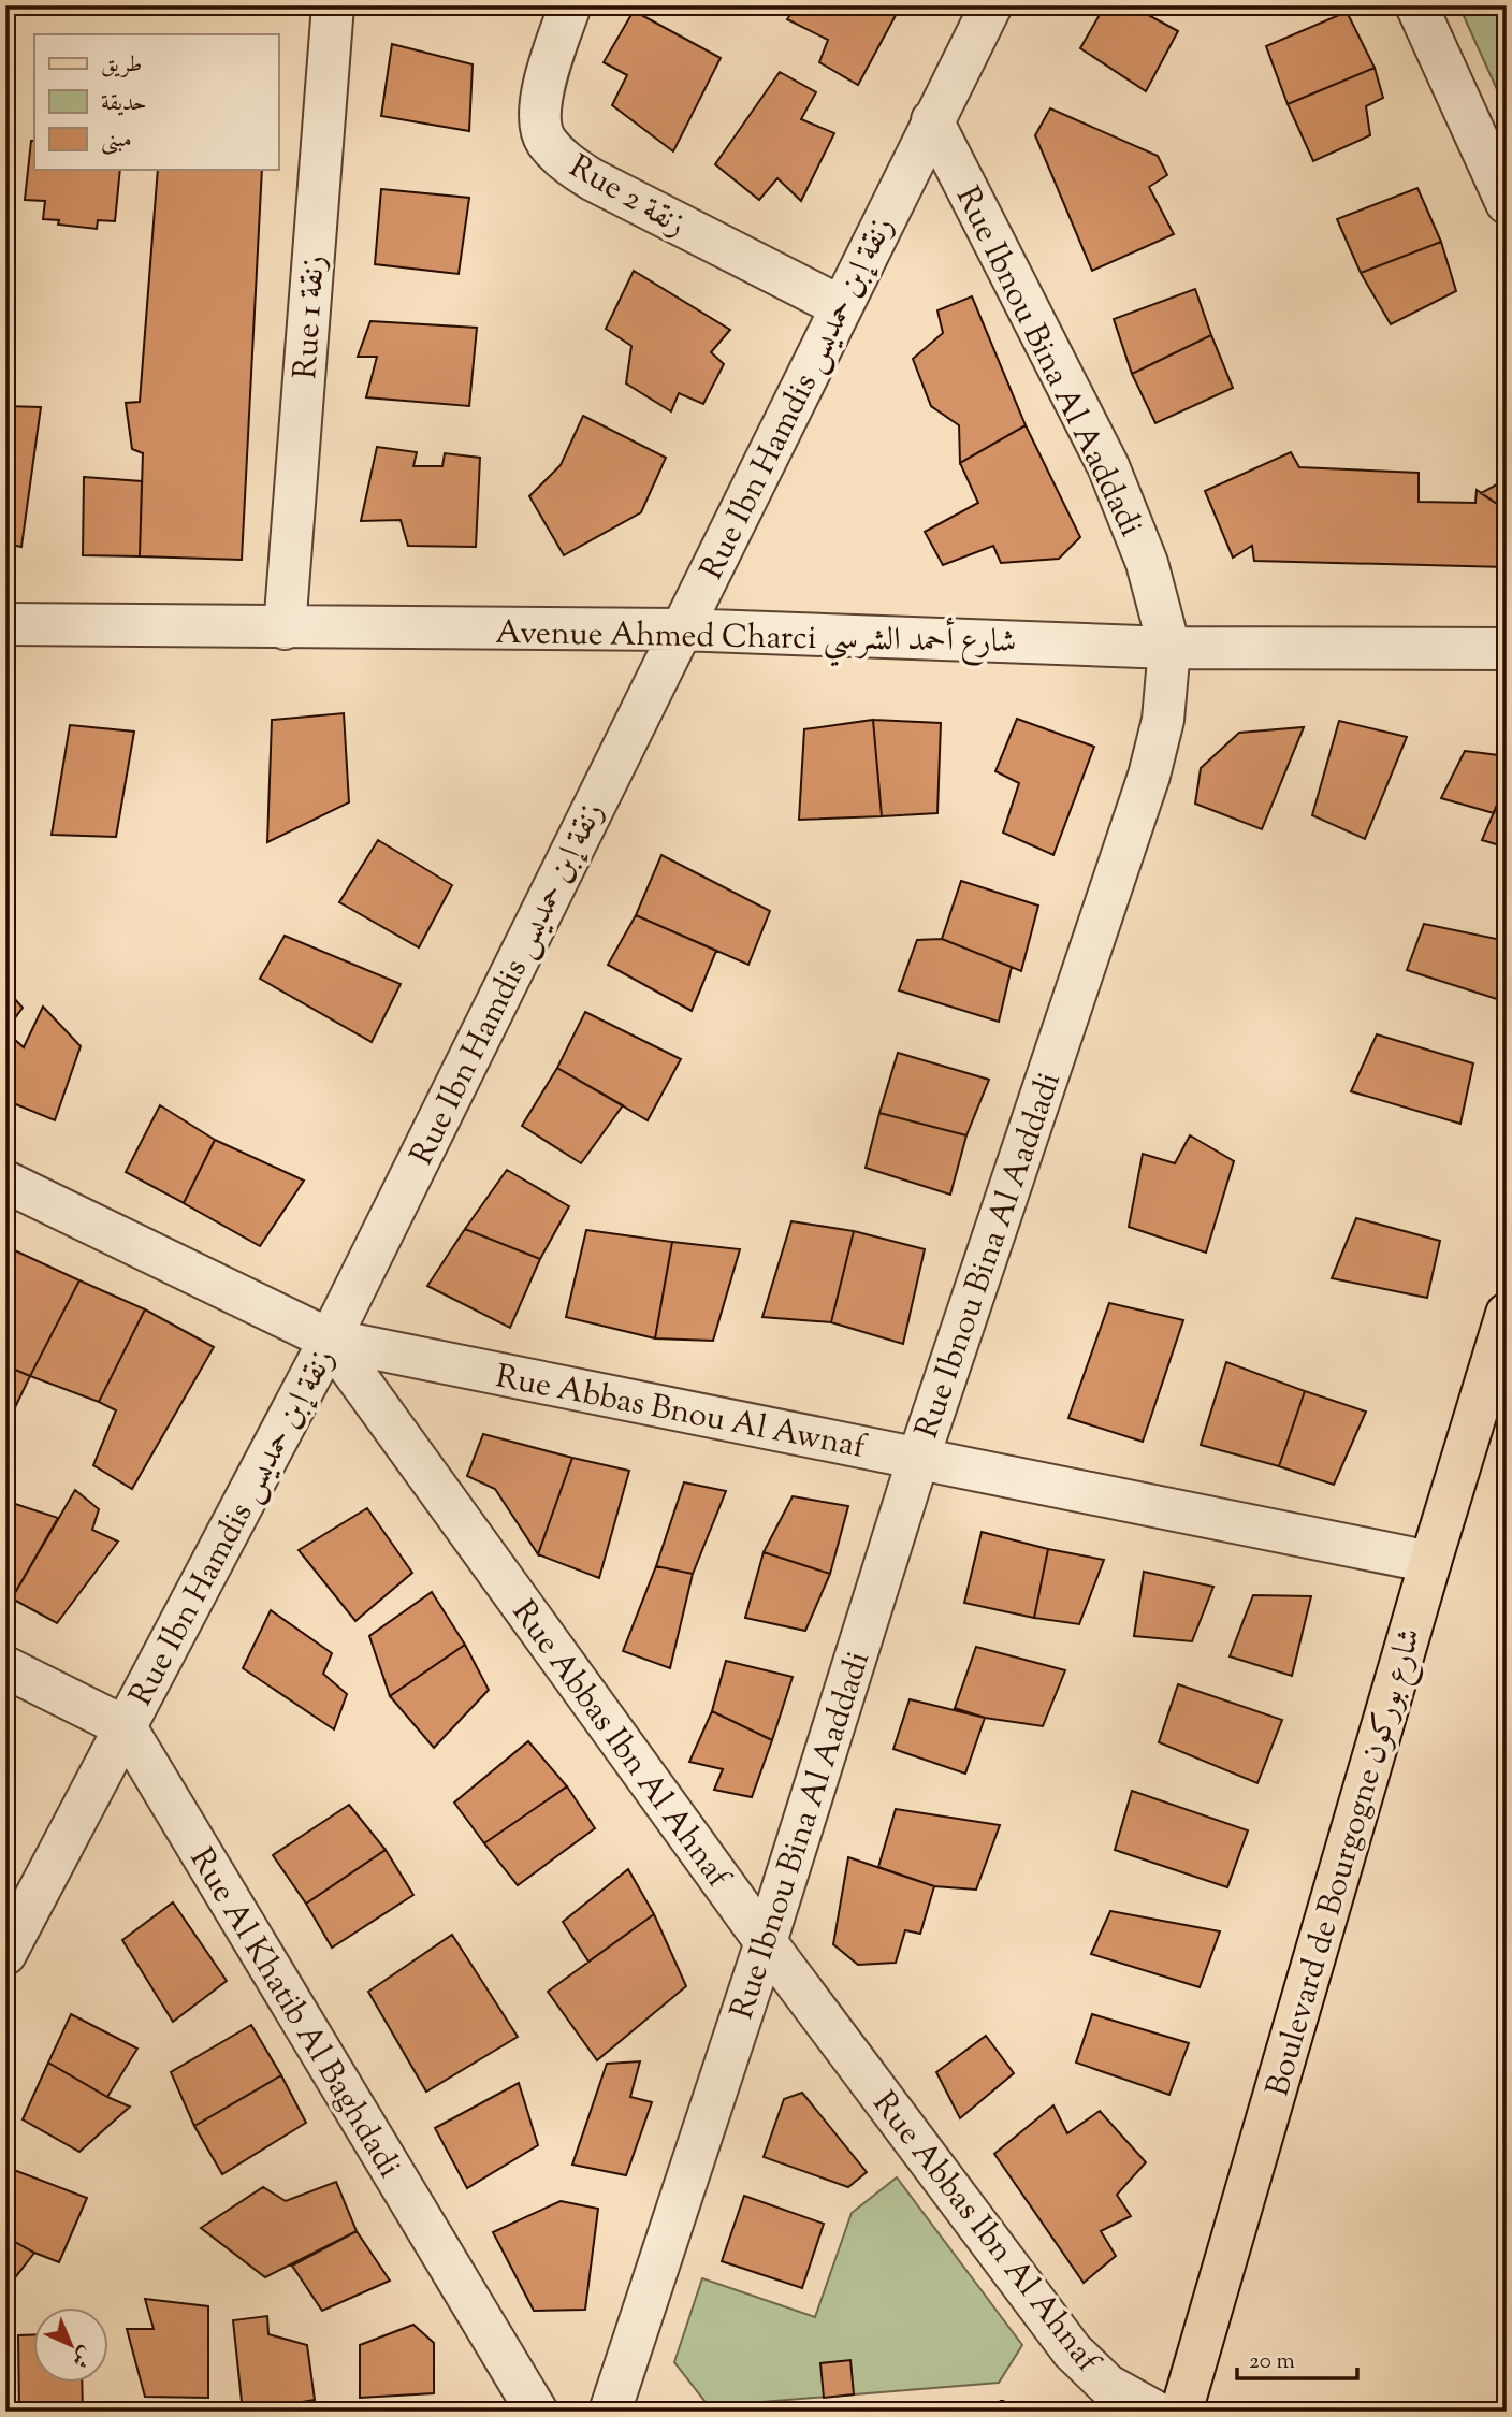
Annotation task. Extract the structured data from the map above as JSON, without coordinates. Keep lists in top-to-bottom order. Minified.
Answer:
{"streets":{"main road":["Boulevard de Bourgogne شارع بوركون"],"street":["Rue 2 زنقة","Rue 1 زنقة","Rue Ibnou Bina Al Aaddadi","Rue Ibn Hamdis زنقة إبن حمديس","Avenue Ahmed Charci شارع أحمد الشرسي","Rue Abbas Bnou Al Awnaf","Rue Abbas Ibn Al Ahnaf","Rue Al Khatib Al Baghdadi"]},"crossings":[["Rue 2 زنقة","Rue Ibn Hamdis زنقة إبن حمديس"],["Rue 1 زنقة","Avenue Ahmed Charci شارع أحمد الشرسي"],["Rue Ibnou Bina Al Aaddadi","Rue Ibn Hamdis زنقة إبن حمديس"],["Rue Ibnou Bina Al Aaddadi","Avenue Ahmed Charci شارع أحمد الشرسي"],["Rue Ibnou Bina Al Aaddadi","Rue Abbas Bnou Al Awnaf"],["Rue Ibnou Bina Al Aaddadi","Rue Abbas Ibn Al Ahnaf"],["Rue Ibn Hamdis زنقة إبن حمديس","Avenue Ahmed Charci شارع أحمد الشرسي"],["Rue Ibn Hamdis زنقة إبن حمديس","Rue Abbas Bnou Al Awnaf"],["Rue Ibn Hamdis زنقة إبن حمديس","Rue Abbas Ibn Al Ahnaf"],["Rue Ibn Hamdis زنقة إبن حمديس","Rue Al Khatib Al Baghdadi"],["Rue Abbas Bnou Al Awnaf","Rue Abbas Ibn Al Ahnaf"],["Rue Abbas Bnou Al Awnaf","Boulevard de Bourgogne شارع بوركون"]],"legend":["طريق","حديقة","مبنى"],"scale_bar":"20 m","north":"bottom right"}
